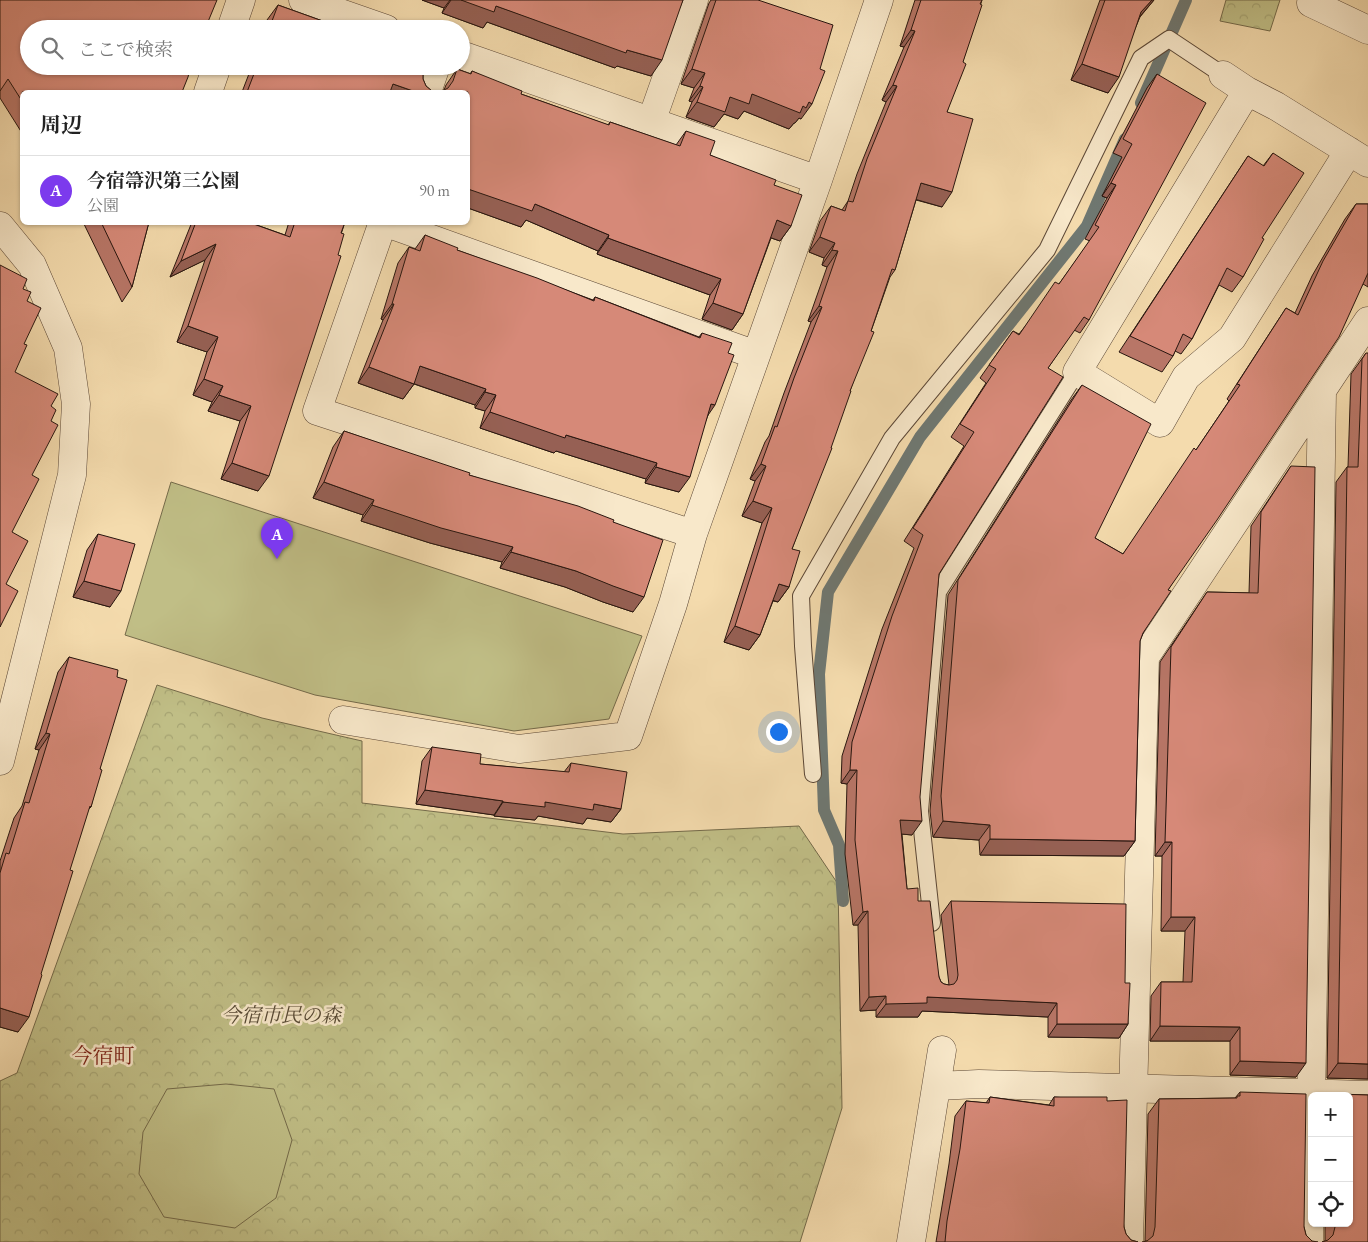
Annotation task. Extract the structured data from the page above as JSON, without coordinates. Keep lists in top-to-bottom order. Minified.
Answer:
{"districts":["今宿町"],"parks":["今宿市民の森"],"page":{"search":"ここで検索","heading":"周辺","list":[{"mark":"A","name":"今宿箒沢第三公園","note":"公園","value":"90 m"}],"pins":"A","map_buttons":["+","−"]}}
